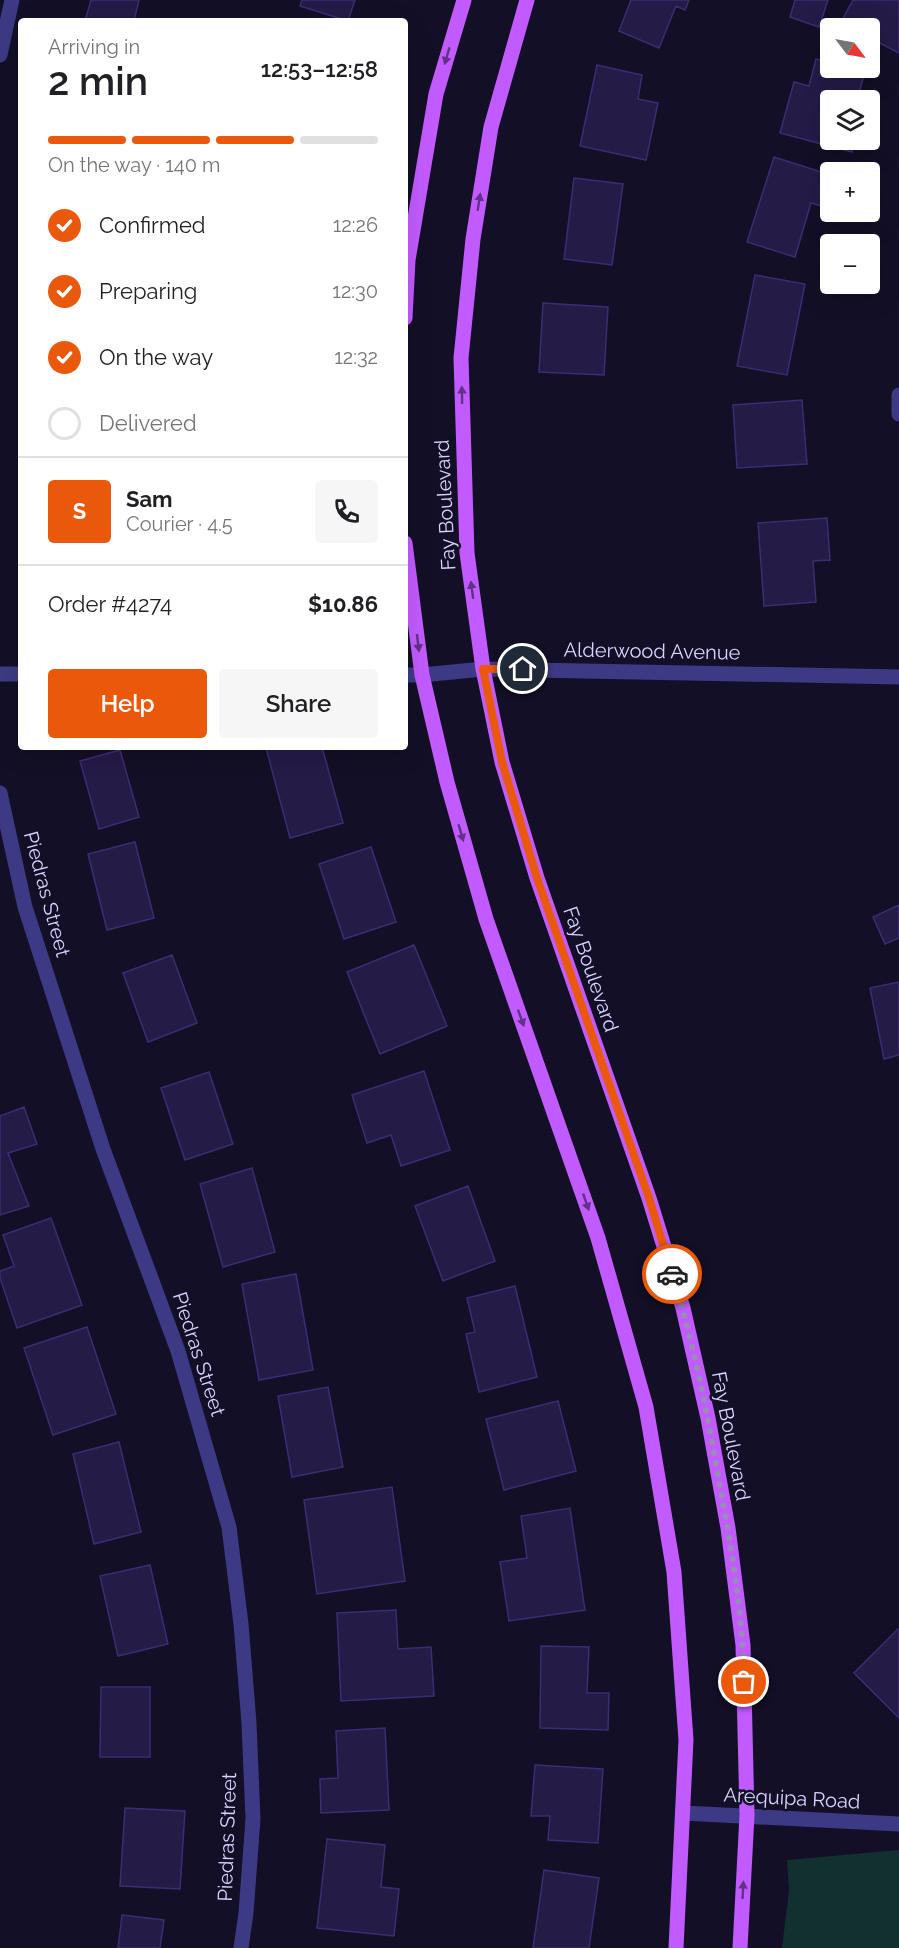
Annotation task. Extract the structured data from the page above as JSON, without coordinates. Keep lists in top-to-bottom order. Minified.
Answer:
{"streets":{"main road":["Fay Boulevard"],"street":["Alderwood Avenue","Piedras Street","Arequipa Road"]},"crossings":[["Fay Boulevard","Alderwood Avenue"],["Fay Boulevard","Arequipa Road"]],"north":"bottom right","page":{"map_buttons":["+","−"],"heading":["2 min","Arriving in","12:53–12:58"],"panel":["Sam","Courier · 4.5","Order #4274","$10.86"],"bar":"On the way · 140 m","list":[["Confirmed","12:26"],["Preparing","12:30"],["On the way","12:32"],"Delivered"],"round":"S","buttons":["Help","Share"]}}
